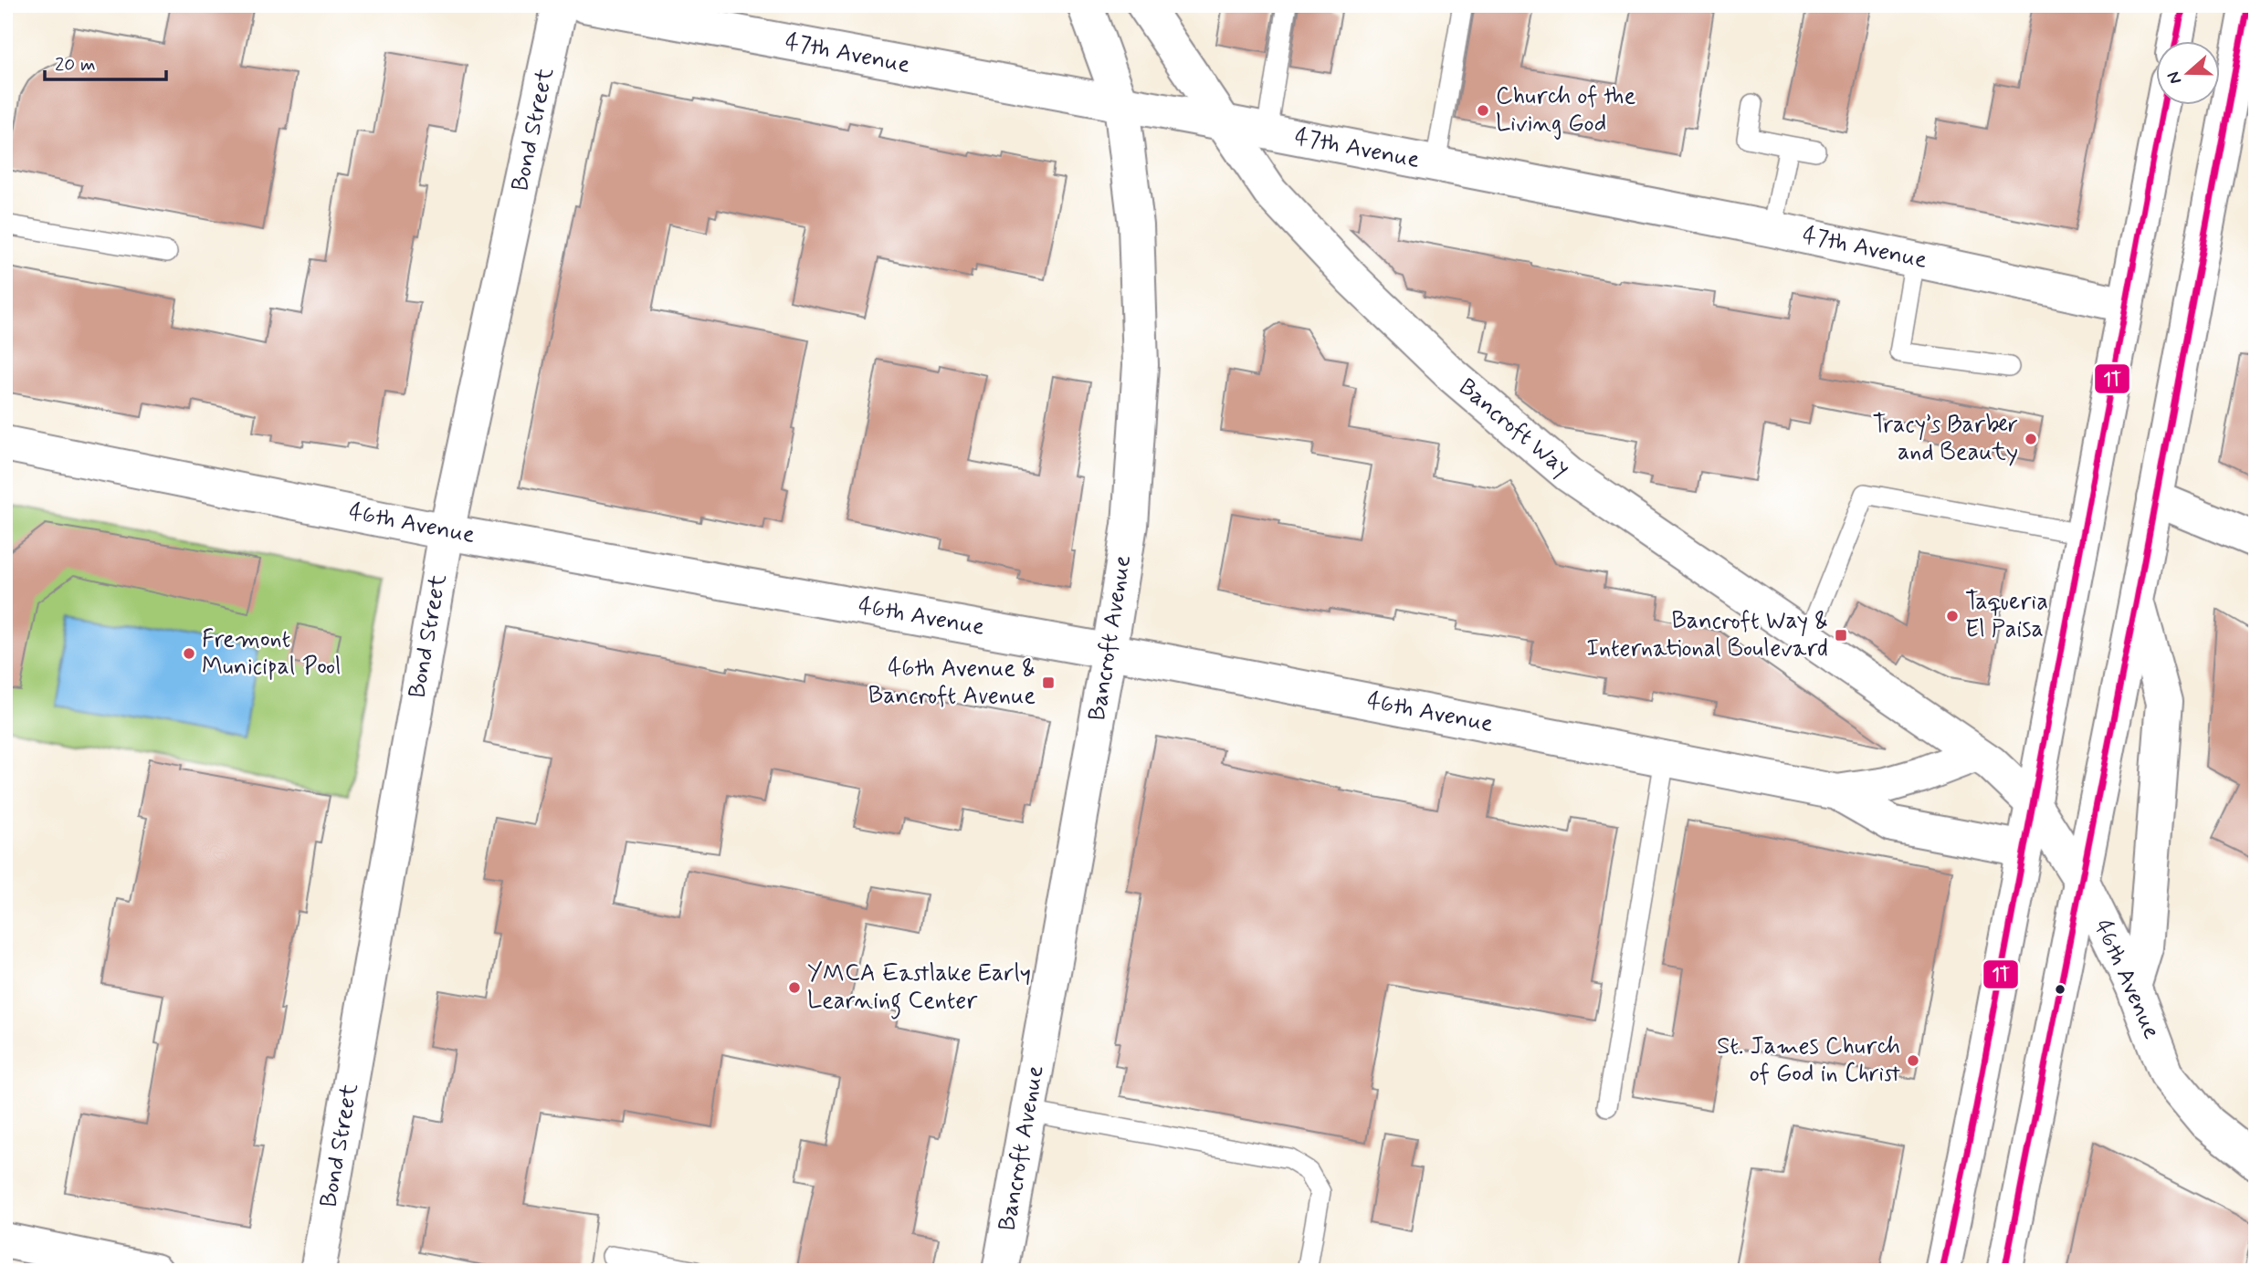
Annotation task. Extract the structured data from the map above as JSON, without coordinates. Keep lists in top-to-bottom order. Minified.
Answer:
{"streets":{"street":["47th Avenue","Bond Street","Bancroft Way","46th Avenue","Bancroft Avenue"]},"crossings":[["47th Avenue","Bancroft Way"],["47th Avenue","Bancroft Avenue"],["Bond Street","46th Avenue"],["Bancroft Way","46th Avenue"],["46th Avenue","Bancroft Avenue"]],"places":{"other":["Church of the Living God","Tracy’s Barber and Beauty","Taqueria El Paisa","Fremont Municipal Pool","YMCA Eastlake Early Learning Center","St. James Church of God in Christ"],"transit":["Bancroft Way & International Boulevard","46th Avenue & Bancroft Avenue"]},"lines":["transit line 1T"],"scale_bar":"20 m","north":"left"}
